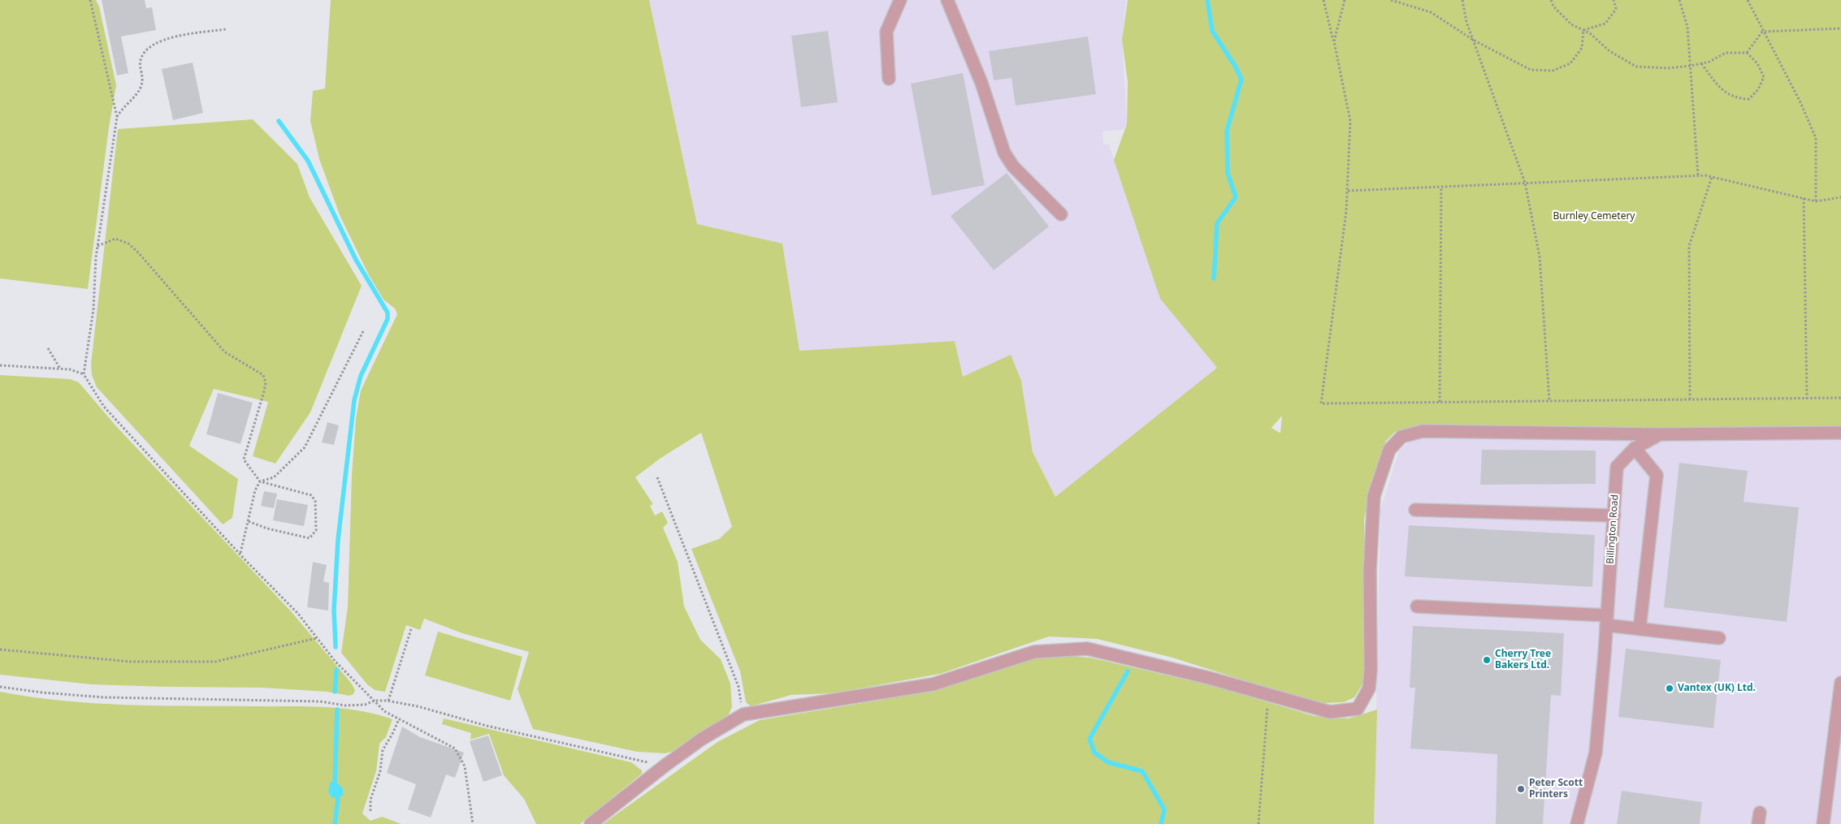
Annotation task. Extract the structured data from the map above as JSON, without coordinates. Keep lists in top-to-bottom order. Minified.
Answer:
{"streets":{"street":["Billington Road"]},"parks":["Burnley Cemetery"],"places":["Cherry Tree Bakers Ltd.","Vantex (UK) Ltd.","Peter Scott Printers"]}
